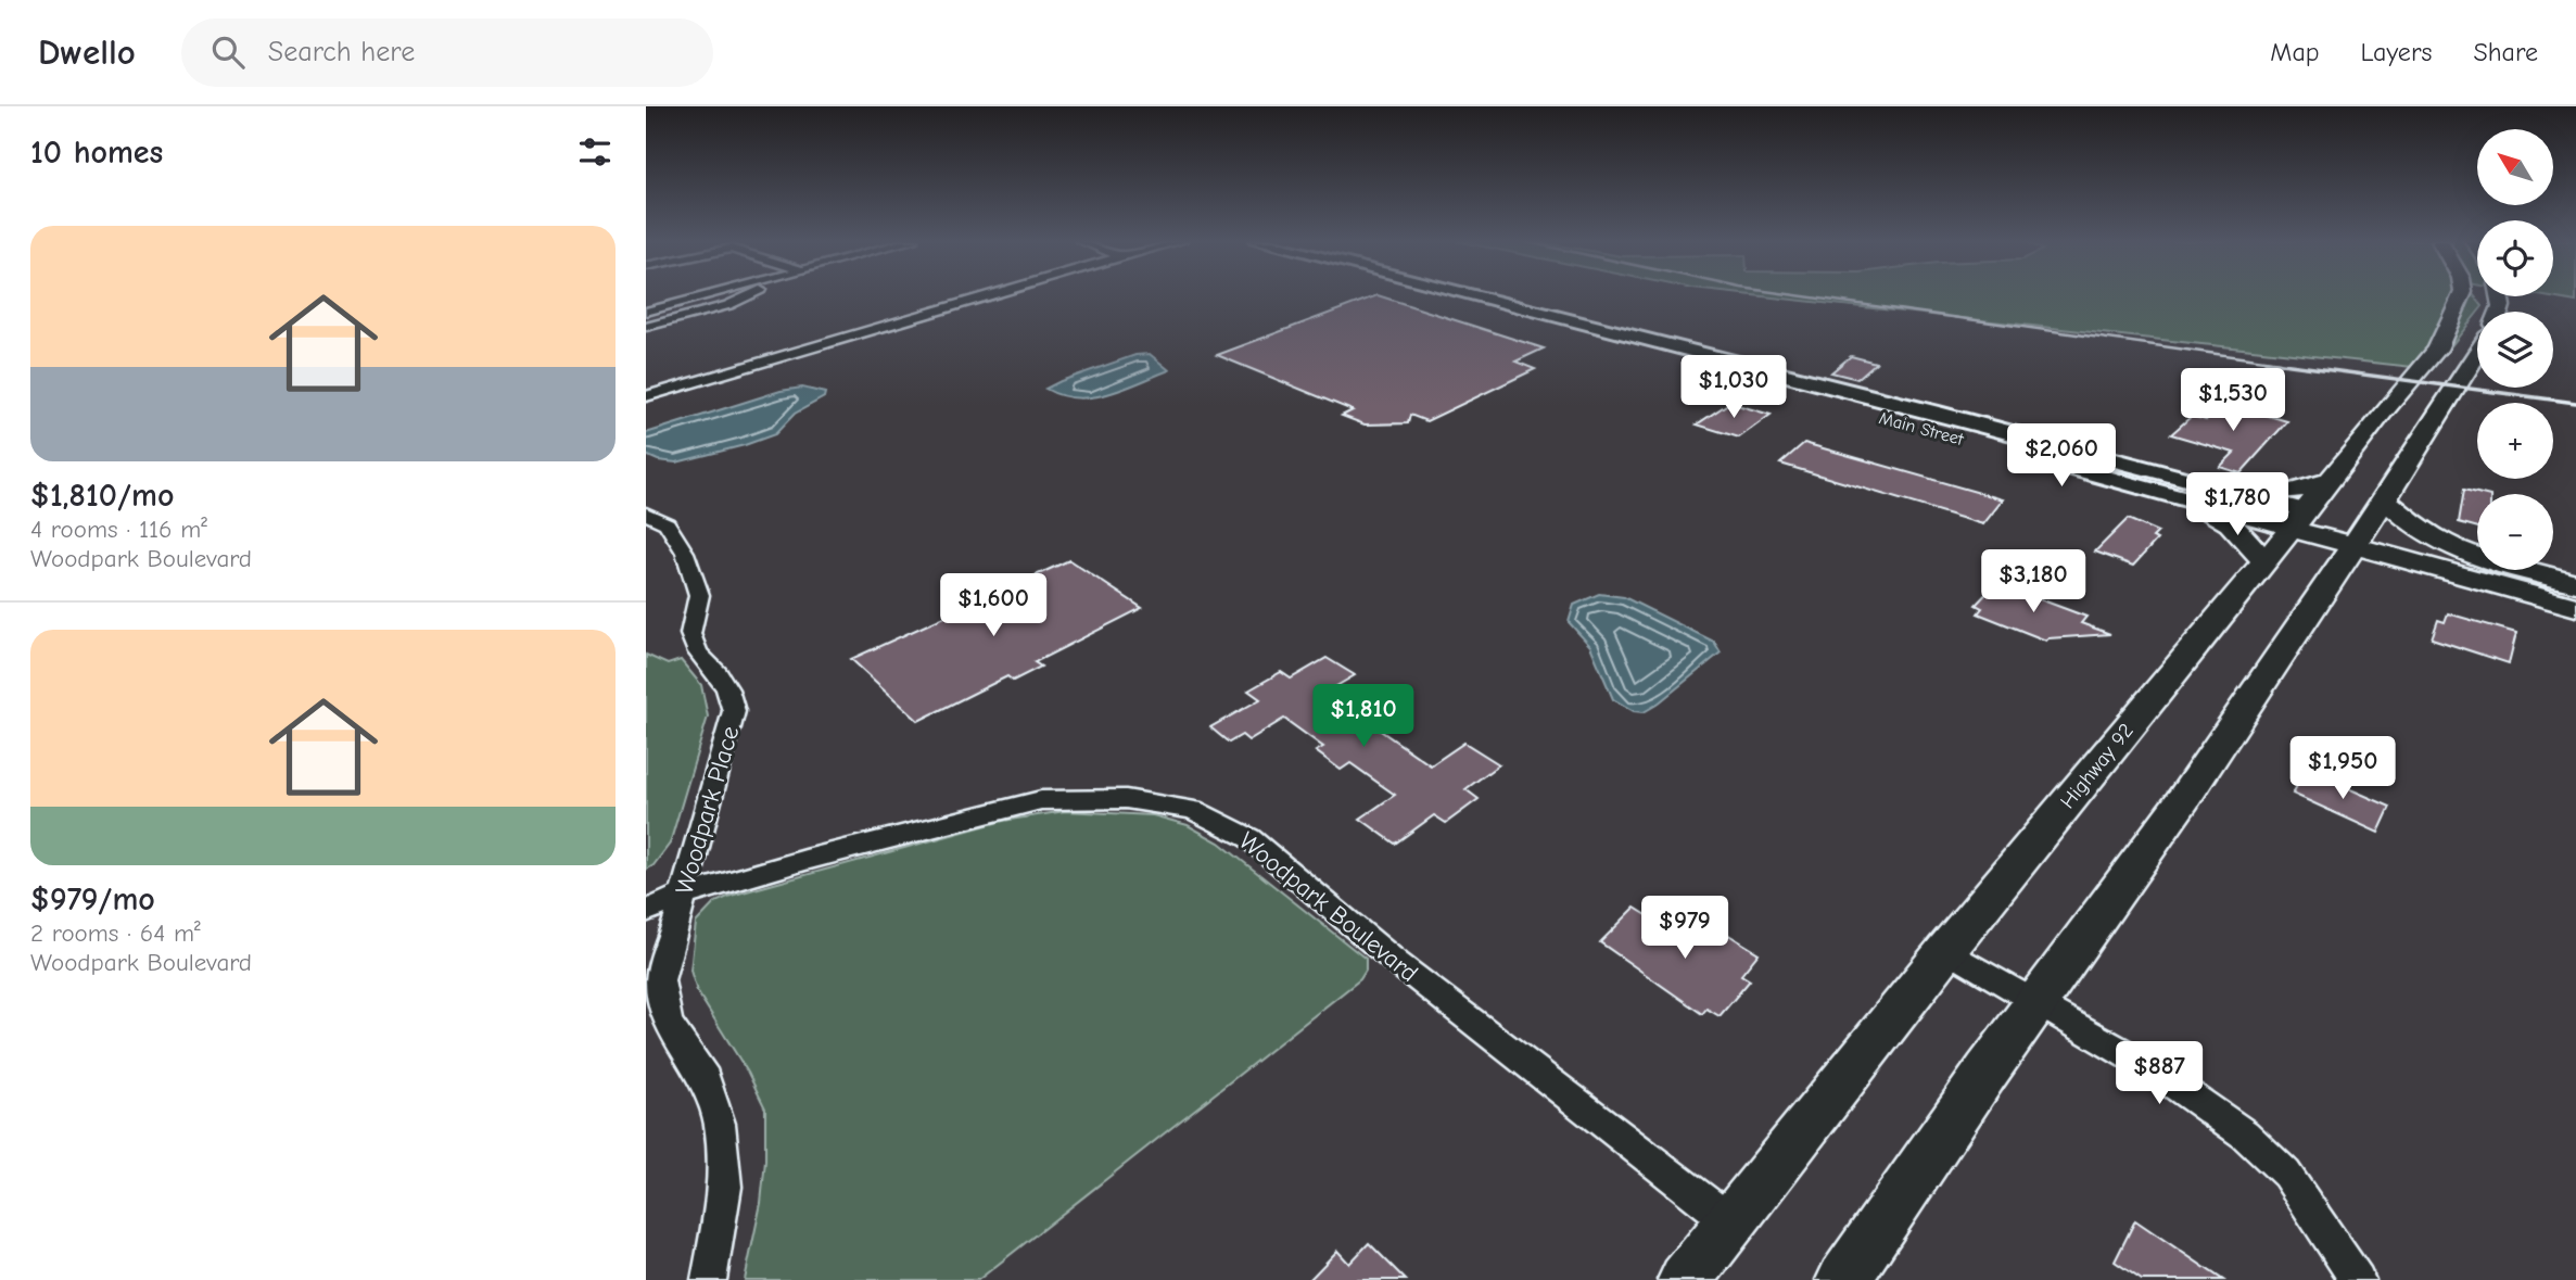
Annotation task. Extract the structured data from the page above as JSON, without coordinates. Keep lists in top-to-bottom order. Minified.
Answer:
{"streets":{"main road":["Main Street","Highway 92"],"street":["Woodpark Place","Woodpark Boulevard"]},"crossings":[["Main Street","Highway 92"],["Highway 92","Woodpark Boulevard"],["Woodpark Place","Woodpark Boulevard"]],"north":"top left","page":{"header":"Dwello","search":"Search here","nav":["Map","Layers","Share"],"heading":"10 homes","map_buttons":["+","−"],"list":[{"name":"$1,810/mo","note":"4 rooms · 116 m² · Woodpark Boulevard"},{"name":"$979/mo","note":"2 rooms · 64 m² · Woodpark Boulevard"}],"price":["$1,030","$1,530","$2,060","$1,780","$3,180","$1,600","$1,810","$1,950","$979","$887"]}}
